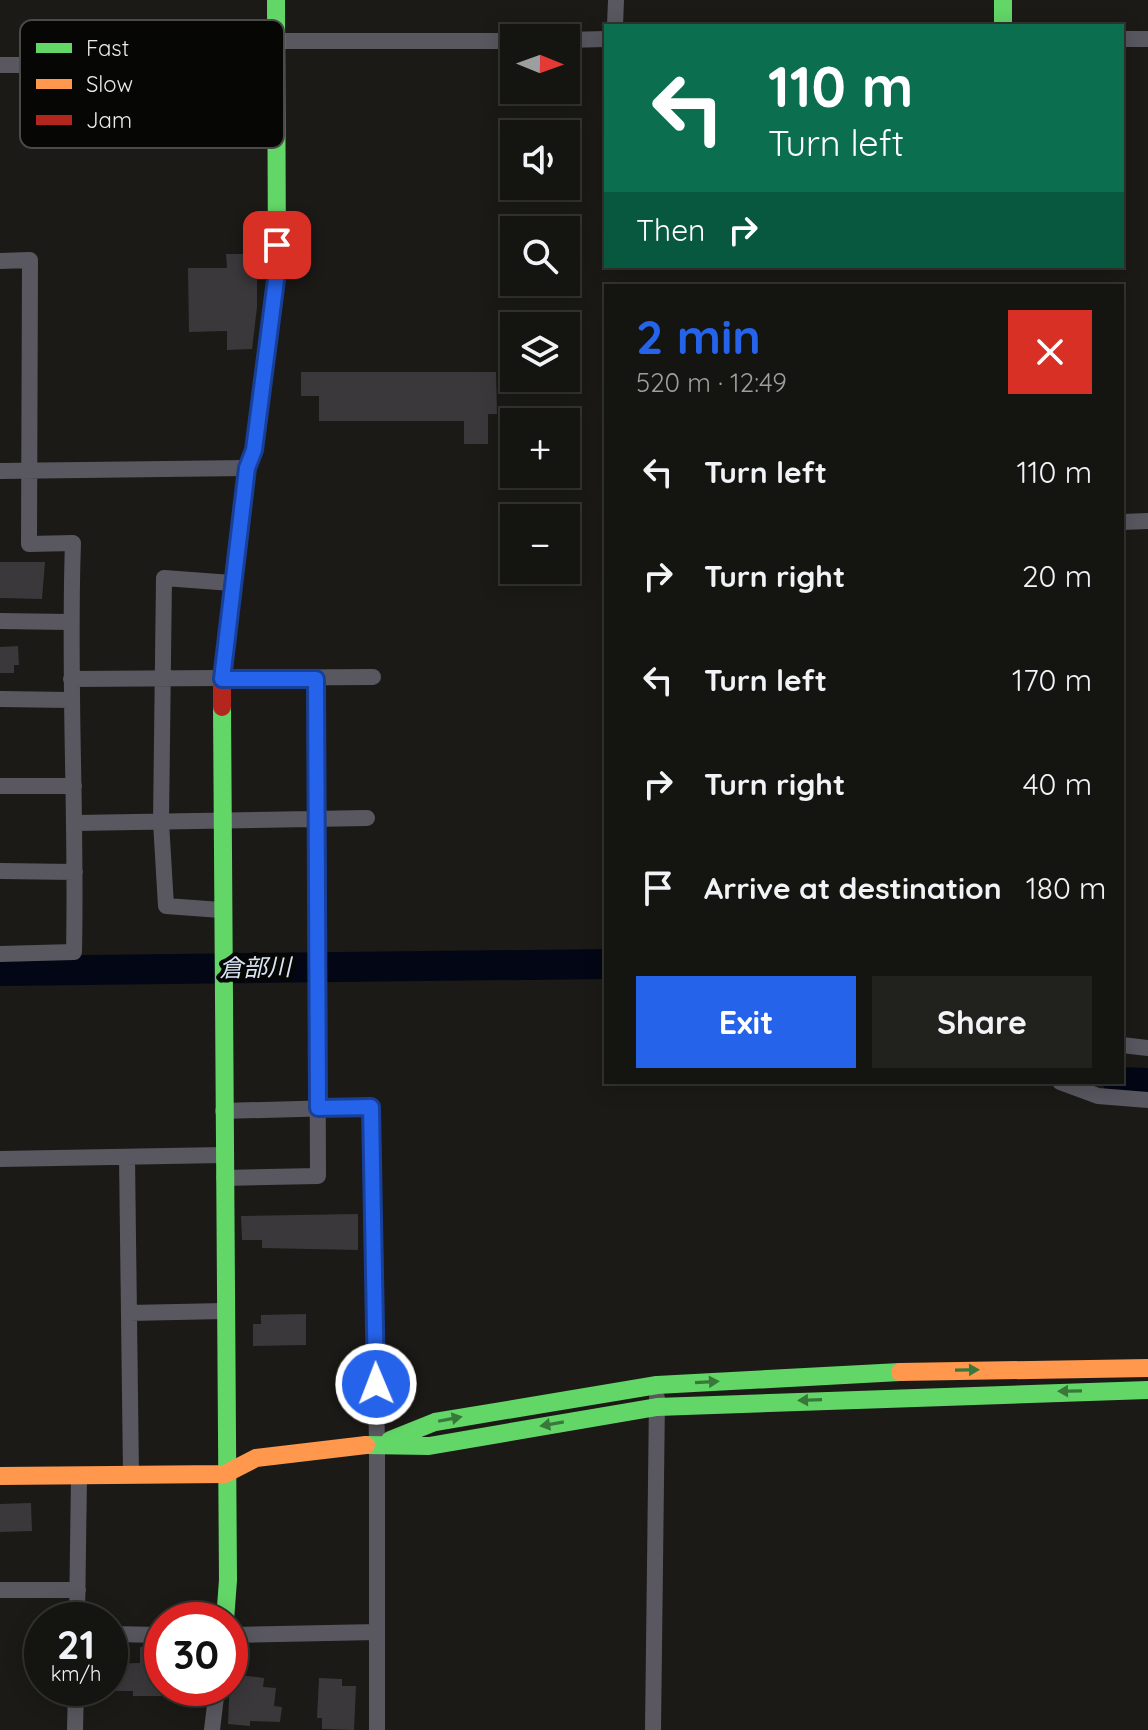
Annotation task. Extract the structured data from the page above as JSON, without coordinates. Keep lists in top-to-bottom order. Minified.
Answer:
{"water":["倉部川"],"legend":["Fast","Slow","Jam"],"north":"right","page":{"map_buttons":["+","−"],"turn":["110 m","Turn left"],"then":"Then","heading":["2 min","520 m · 12:49"],"list":[{"name":"Turn left","value":"110 m"},{"name":"Turn right","value":"20 m"},{"name":"Turn left","value":"170 m"},{"name":"Turn right","value":"40 m"},{"name":"Arrive at destination","value":"180 m"}],"buttons":["Exit","Share"],"speed":"21 km/h","limit":"30"}}
